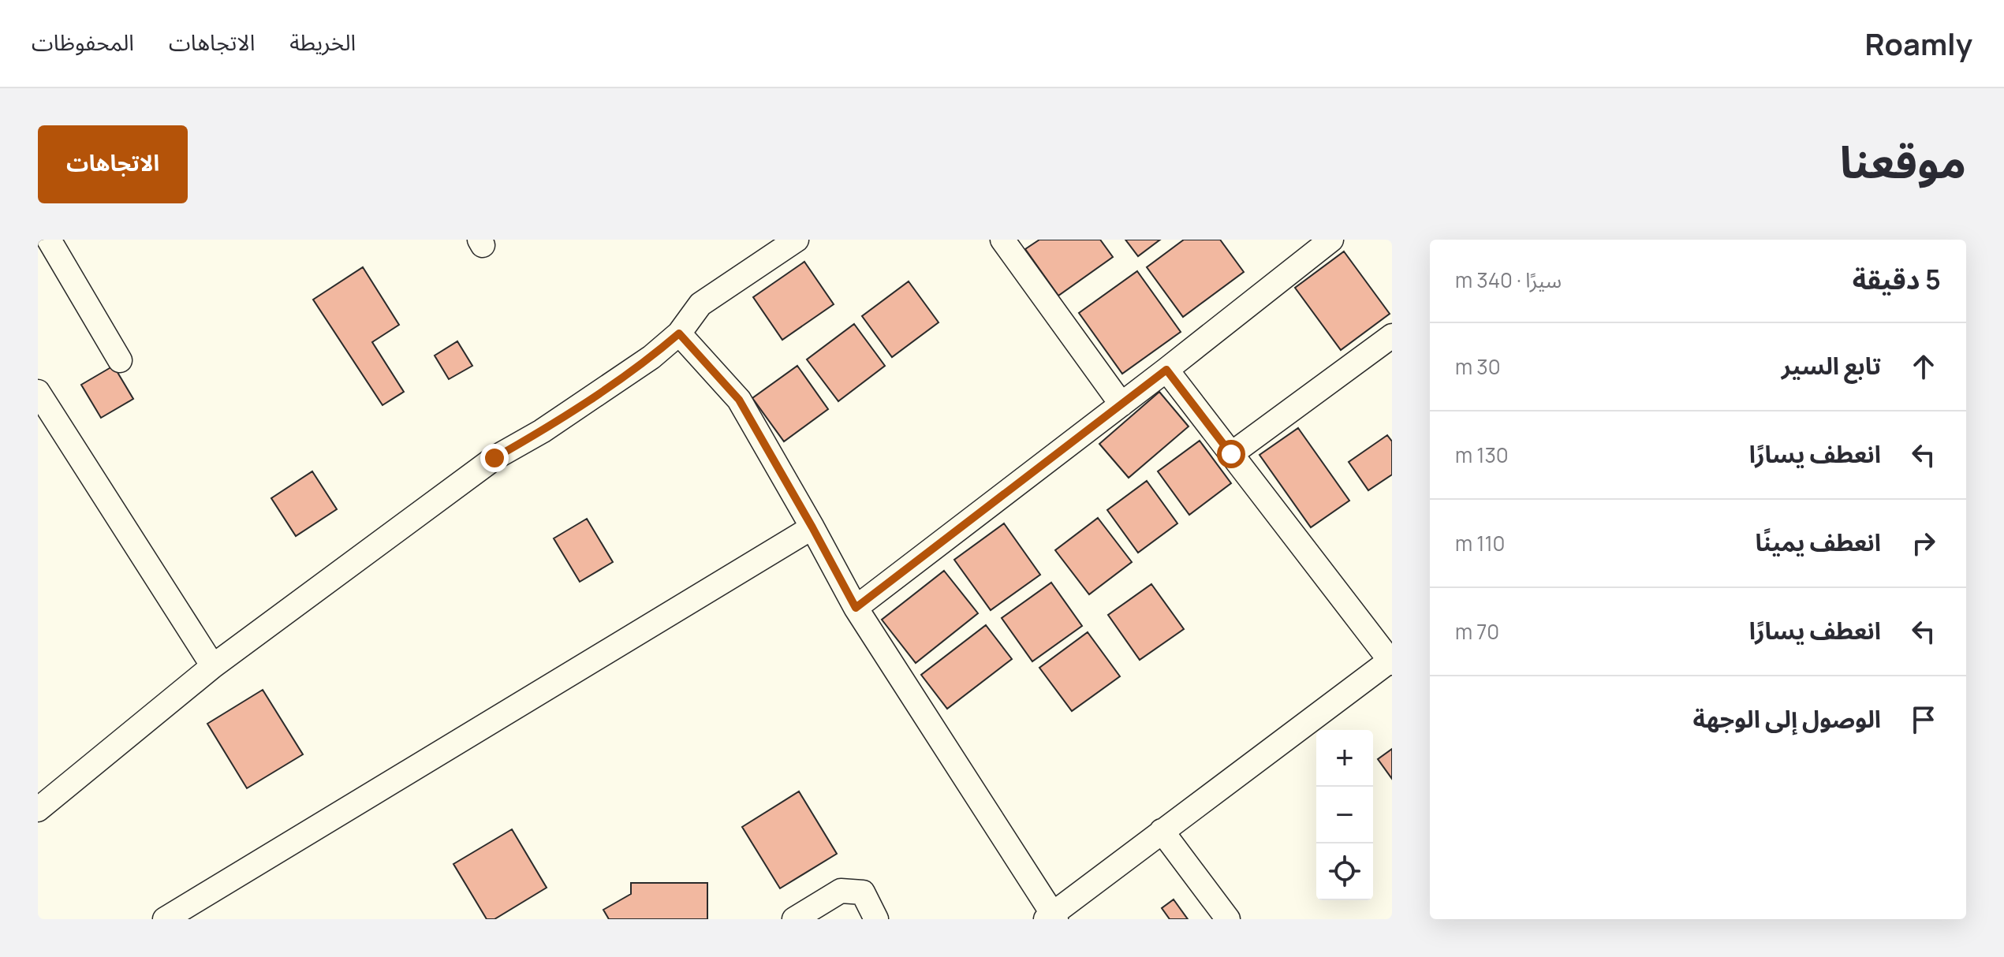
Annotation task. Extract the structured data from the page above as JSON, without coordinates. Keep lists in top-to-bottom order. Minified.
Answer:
{"page":{"header":"Roamly","nav":["الخريطة","الاتجاهات","المحفوظات"],"title":"موقعنا","buttons":"الاتجاهات","heading":["5 دقيقة","سيرًا · 340 m"],"list":[["تابع السير","30 m"],["انعطف يسارًا","130 m"],["انعطف يمينًا","110 m"],["انعطف يسارًا","70 m"],"الوصول إلى الوجهة"],"map_buttons":["+","−"]}}
